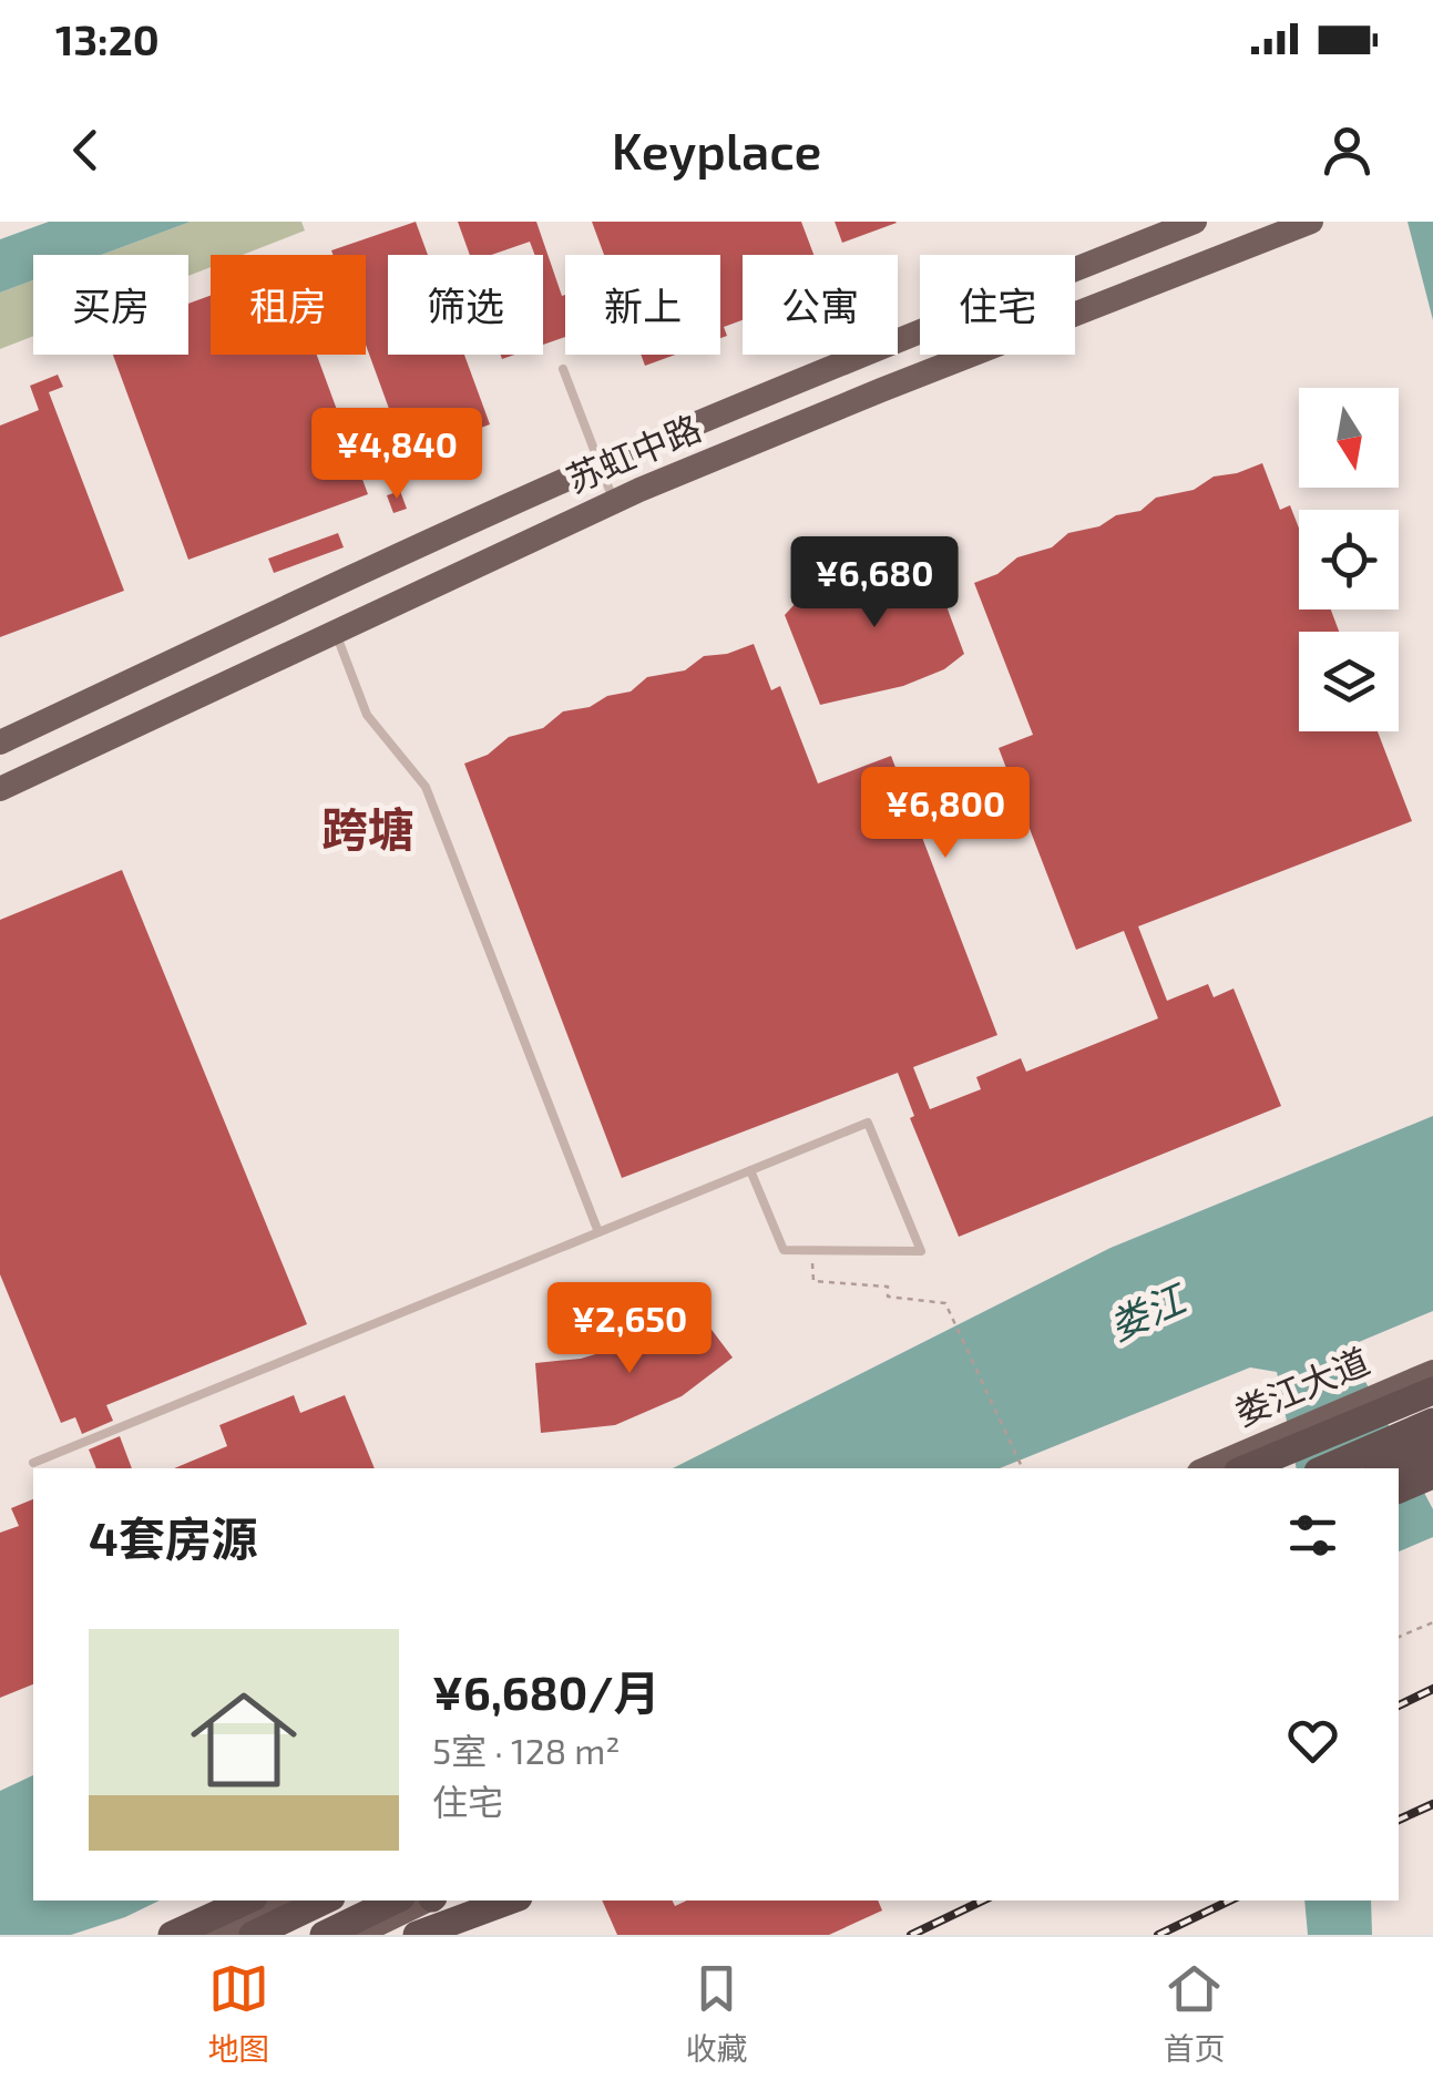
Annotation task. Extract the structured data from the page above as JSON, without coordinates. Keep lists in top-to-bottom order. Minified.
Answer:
{"streets":{"main road":["苏虹中路","娄江大道"]},"districts":["跨塘"],"water":["娄江"],"north":"bottom","page":{"status":"13:20","header":"Keyplace","chip":["买房","租房","筛选","新上","公寓","住宅"],"price":["¥4,840","¥6,680","¥6,800","¥2,650"],"heading":"4套房源","list":[{"name":"¥6,680/月","note":"5室 · 128 m² · 住宅"}],"tabs":["地图","收藏","首页"]}}
